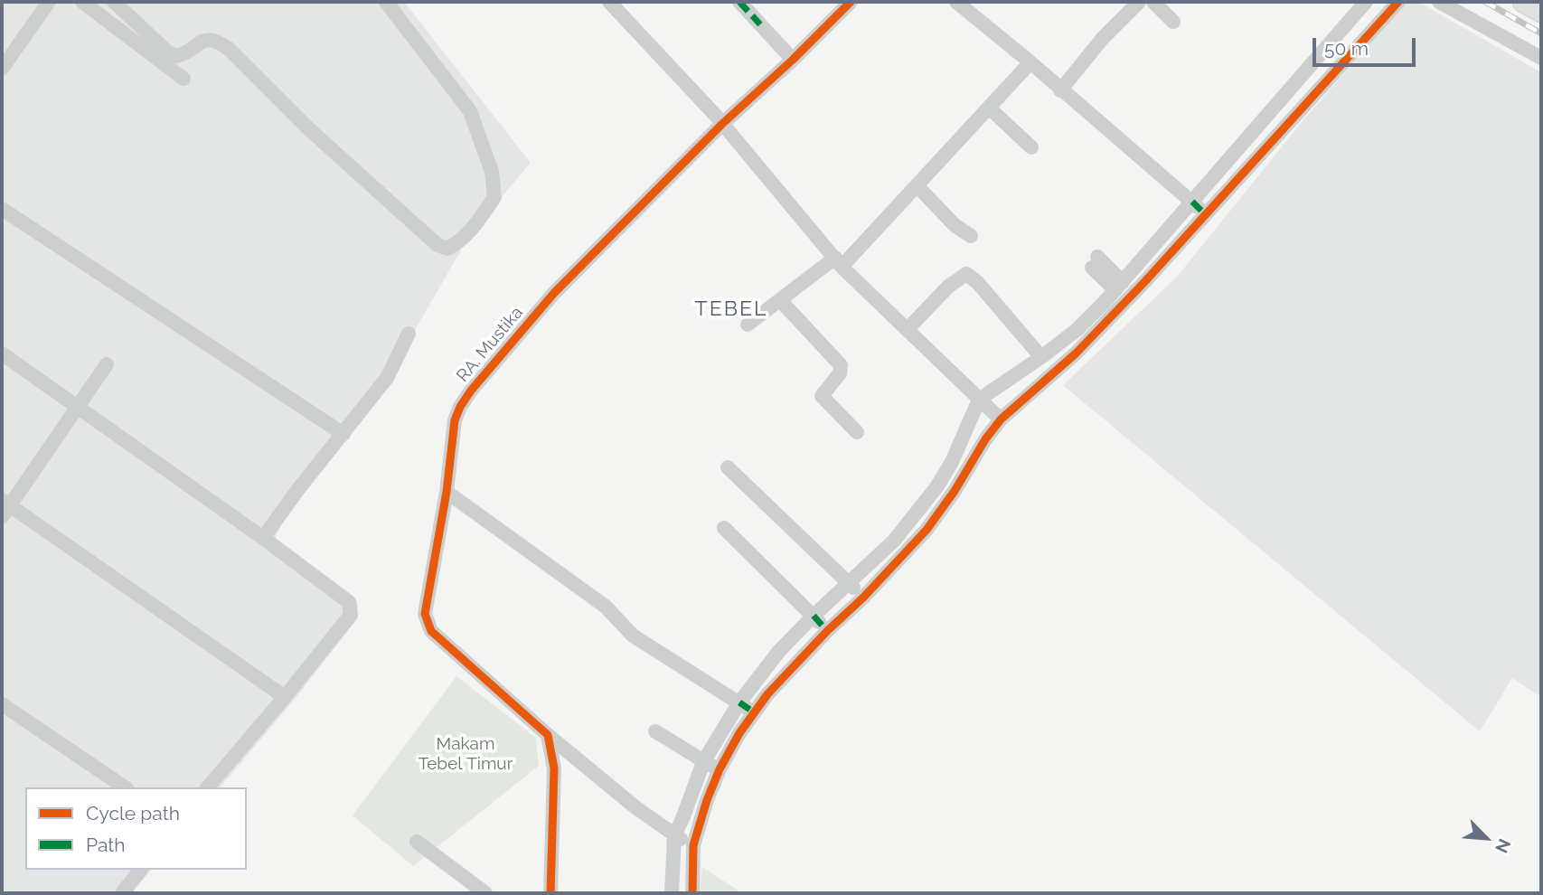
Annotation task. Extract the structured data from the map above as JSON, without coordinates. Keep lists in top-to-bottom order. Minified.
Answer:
{"streets":{"street":["RA. Mustika"]},"districts":["TEBEL"],"parks":["Makam Tebel Timur"],"legend":["Cycle path","Path"],"scale_bar":"50 m","north":"bottom right"}
